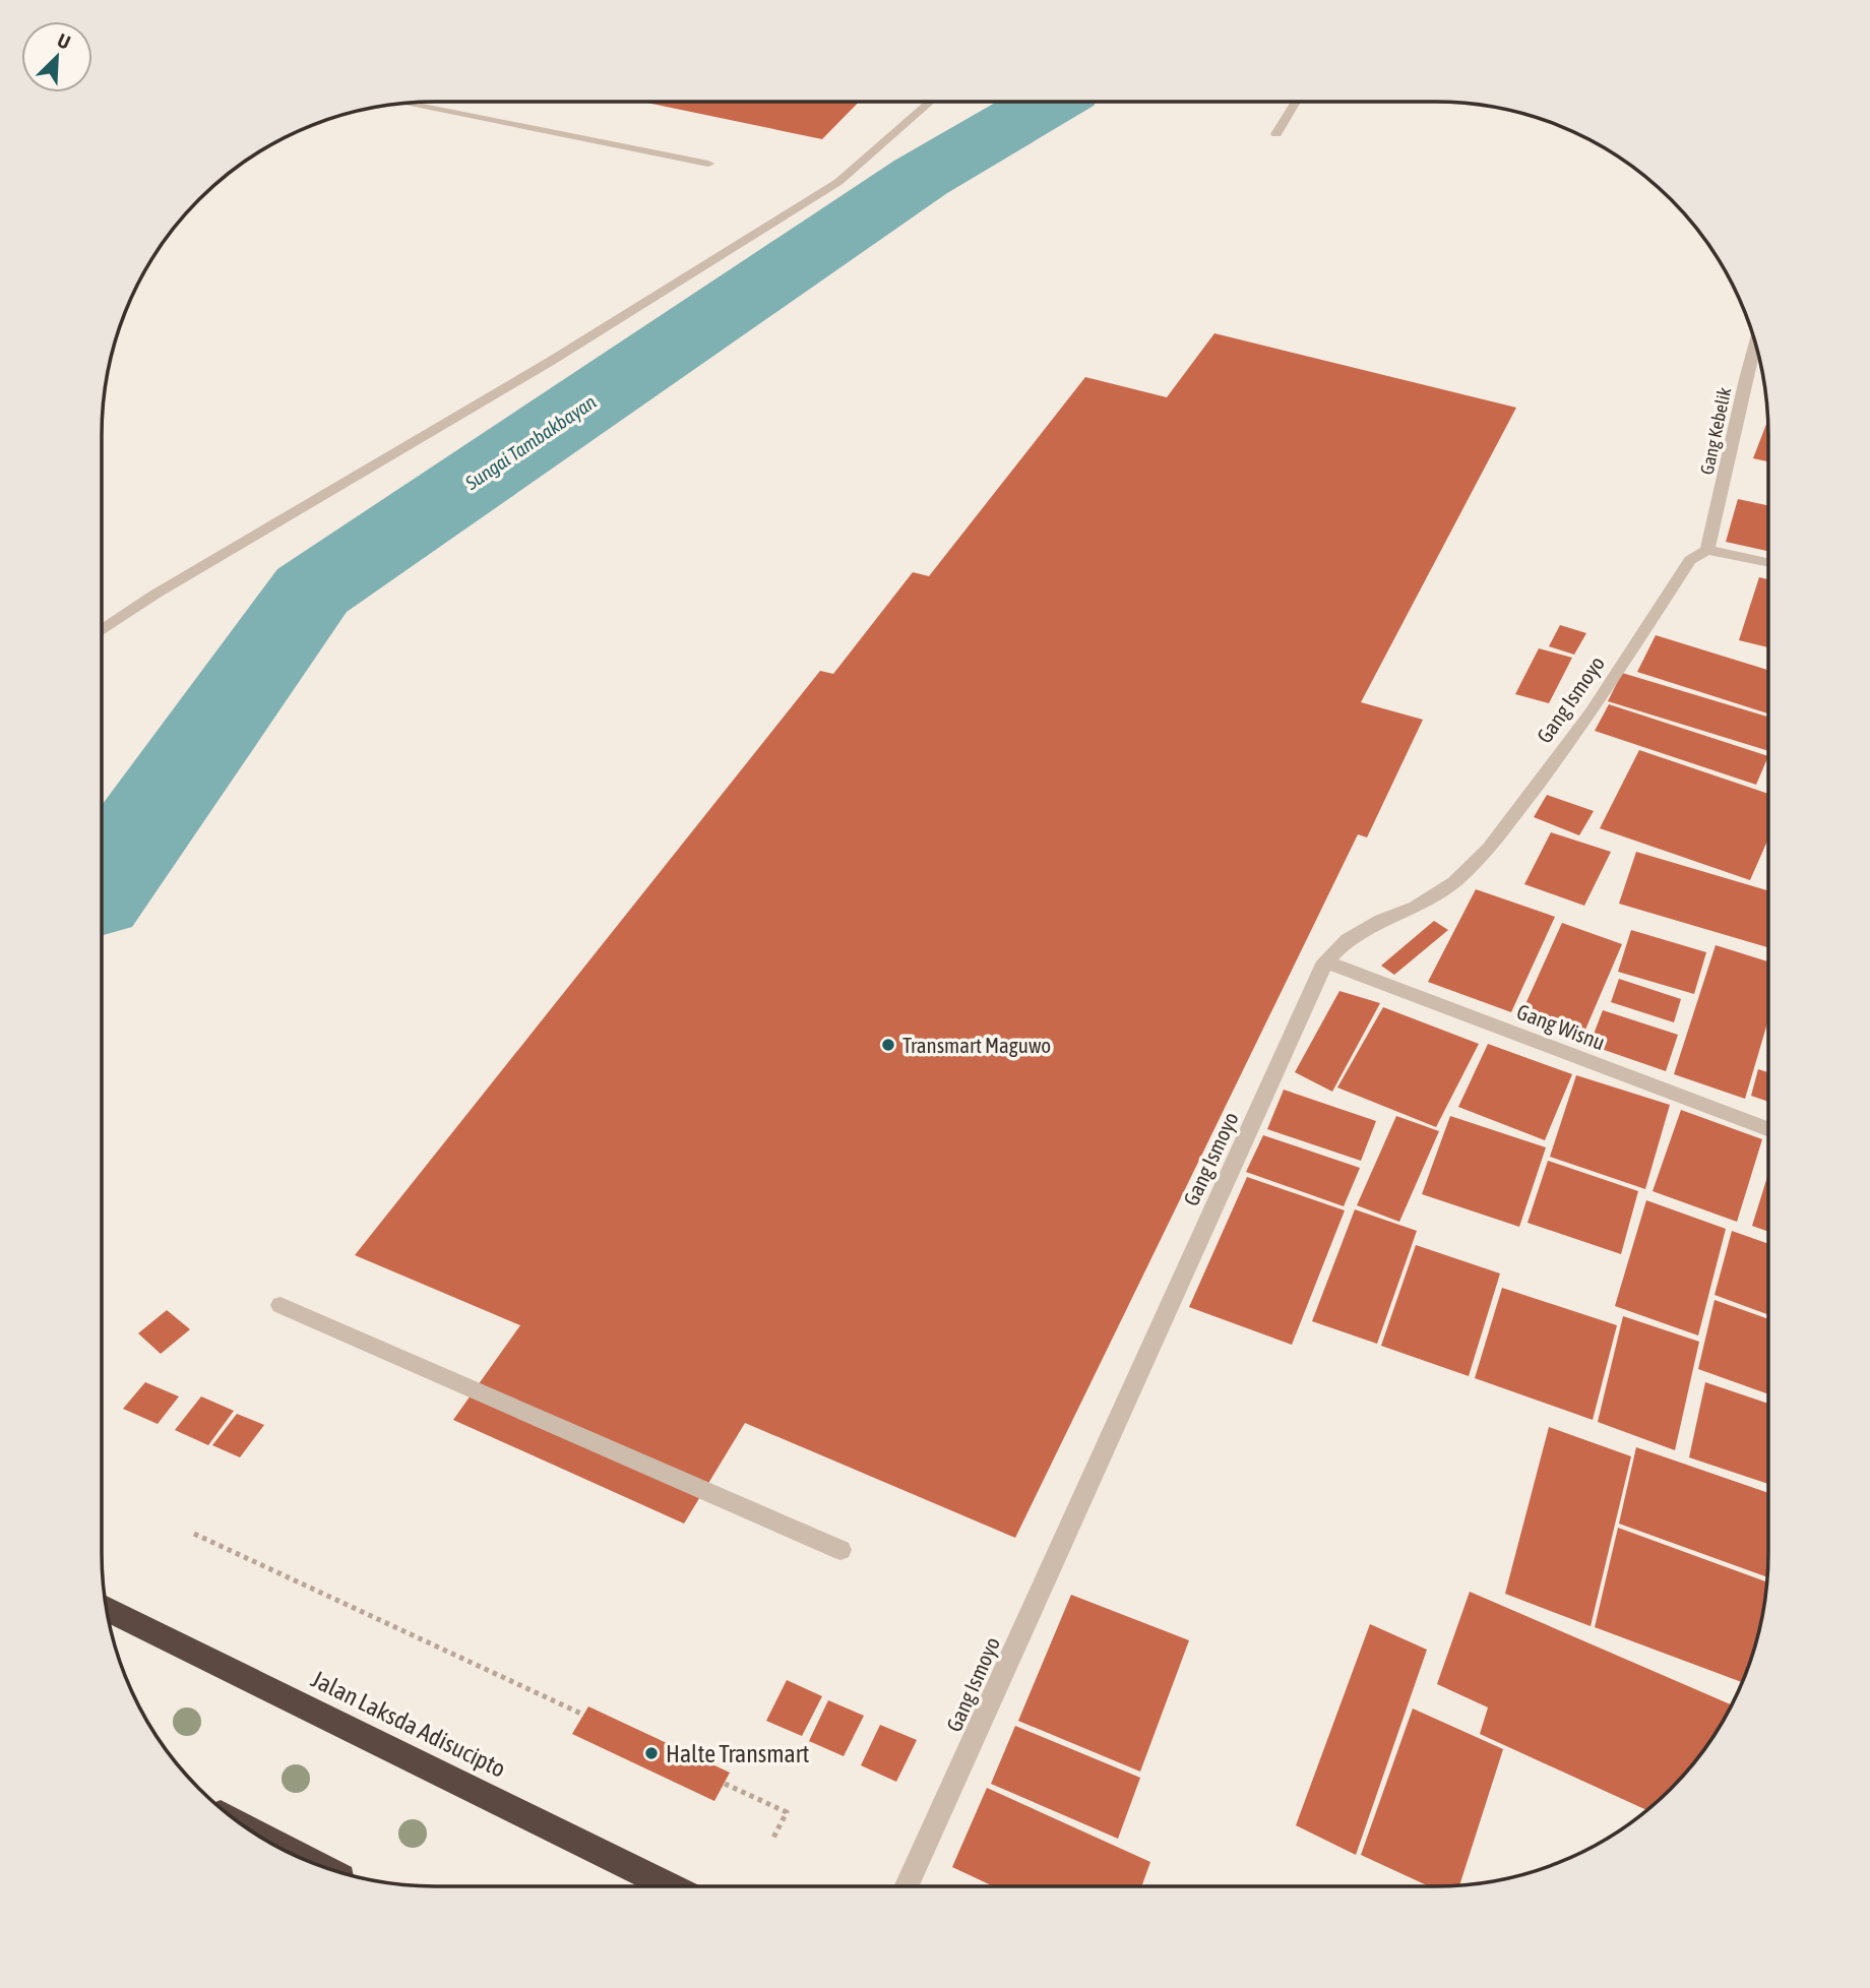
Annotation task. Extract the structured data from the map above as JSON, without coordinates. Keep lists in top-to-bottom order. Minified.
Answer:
{"streets":{"highway":["Jalan Laksda Adisucipto"],"street":["Gang Kebelik","Gang Ismoyo","Gang Wisnu"]},"crossings":[["Gang Kebelik","Gang Ismoyo"],["Gang Ismoyo","Gang Wisnu"]],"water":["Sungai Tambakbayan"],"places":["Transmart Maguwo","Halte Transmart"],"north":"top right"}
